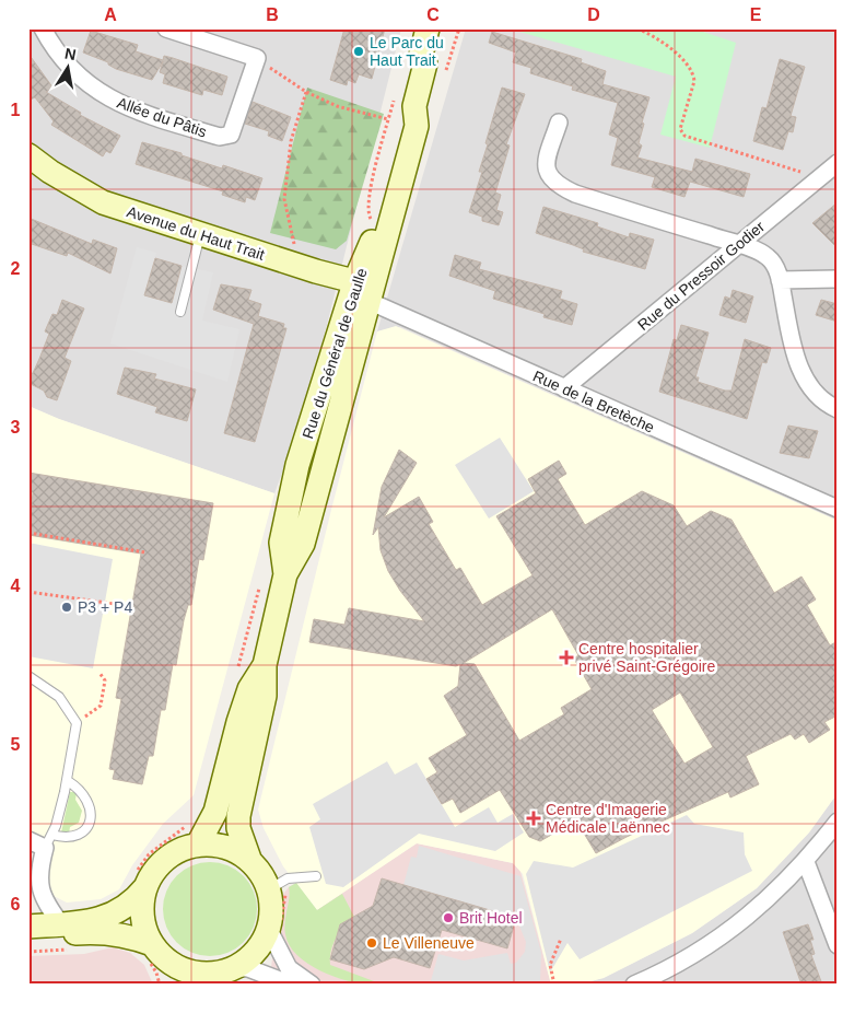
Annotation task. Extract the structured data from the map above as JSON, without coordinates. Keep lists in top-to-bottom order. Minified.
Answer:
{"streets":{"main road":["Avenue du Haut Trait","Rue du Général de Gaulle"],"street":["Allée du Pâtis","Rue du Pressoir Godier","Rue de la Bretèche"]},"crossings":[["Avenue du Haut Trait","Rue du Général de Gaulle"],["Avenue du Haut Trait","Rue de la Bretèche"],["Rue du Pressoir Godier","Rue de la Bretèche"],["Rue du Général de Gaulle","Rue de la Bretèche"]],"places":{"other":["Le Parc du Haut Trait","P3 + P4","Brit Hotel","Le Villeneuve"],"health":["Centre hospitalier privé Saint-Grégoire","Centre d'Imagerie Médicale Laënnec"]},"north":"top","grid":{"columns":["A","B","C","D","E"],"rows":["1","2","3","4","5","6"]}}
